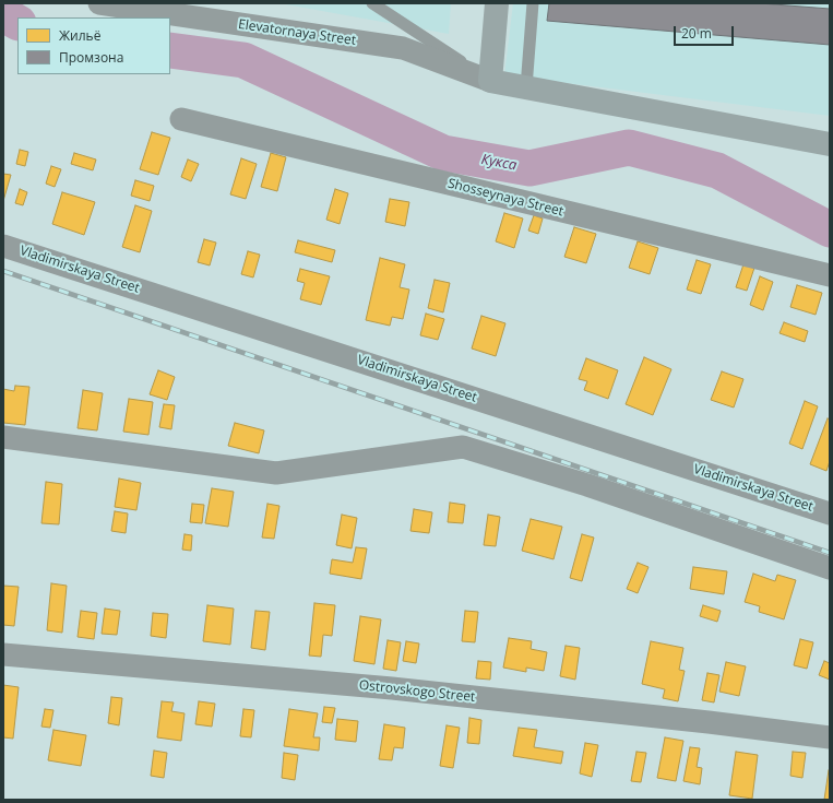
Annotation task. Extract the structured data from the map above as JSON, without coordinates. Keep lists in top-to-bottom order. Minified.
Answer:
{"streets":{"street":["Elevatornaya Street","Shosseynaya Street","Vladimirskaya Street","Ostrovskogo Street"]},"water":["Кукса"],"legend":["Жильё","Промзона"],"scale_bar":"20 m"}
